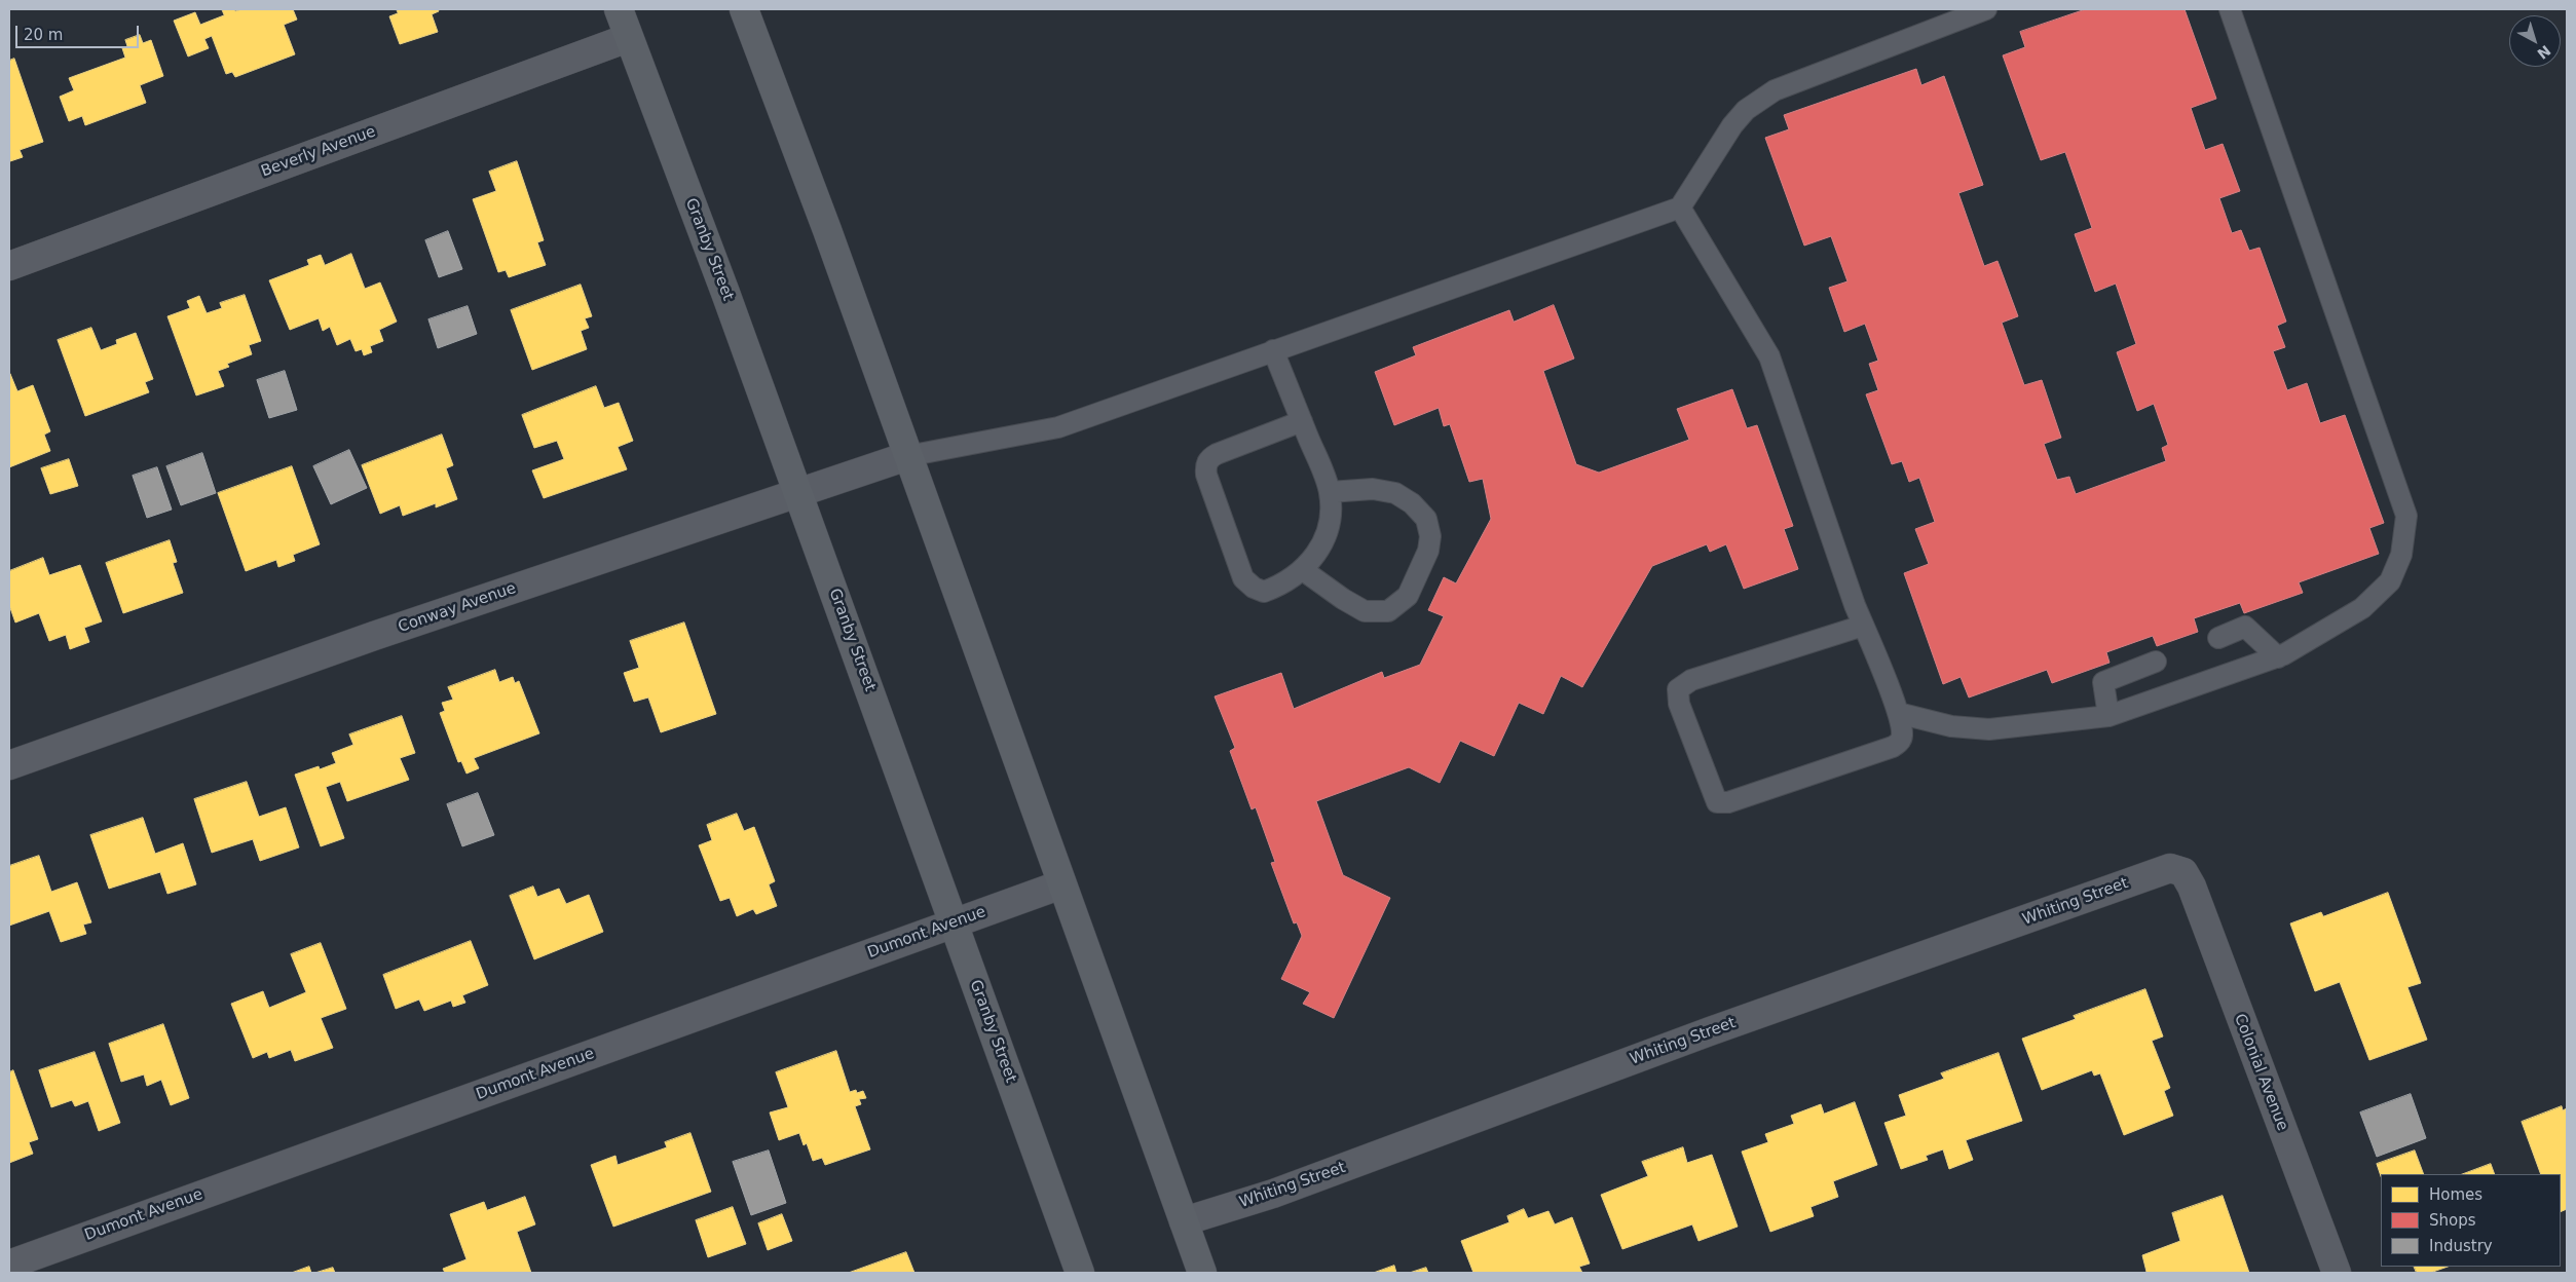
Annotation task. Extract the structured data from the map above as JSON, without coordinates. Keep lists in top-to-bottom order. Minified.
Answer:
{"streets":{"main road":["Granby Street"],"street":["Beverly Avenue","Conway Avenue","Whiting Street","Dumont Avenue","Colonial Avenue"]},"crossings":[["Beverly Avenue","Granby Street"],["Granby Street","Conway Avenue"],["Granby Street","Dumont Avenue"],["Whiting Street","Colonial Avenue"]],"legend":["Homes","Shops","Industry"],"scale_bar":"20 m","north":"bottom right"}
